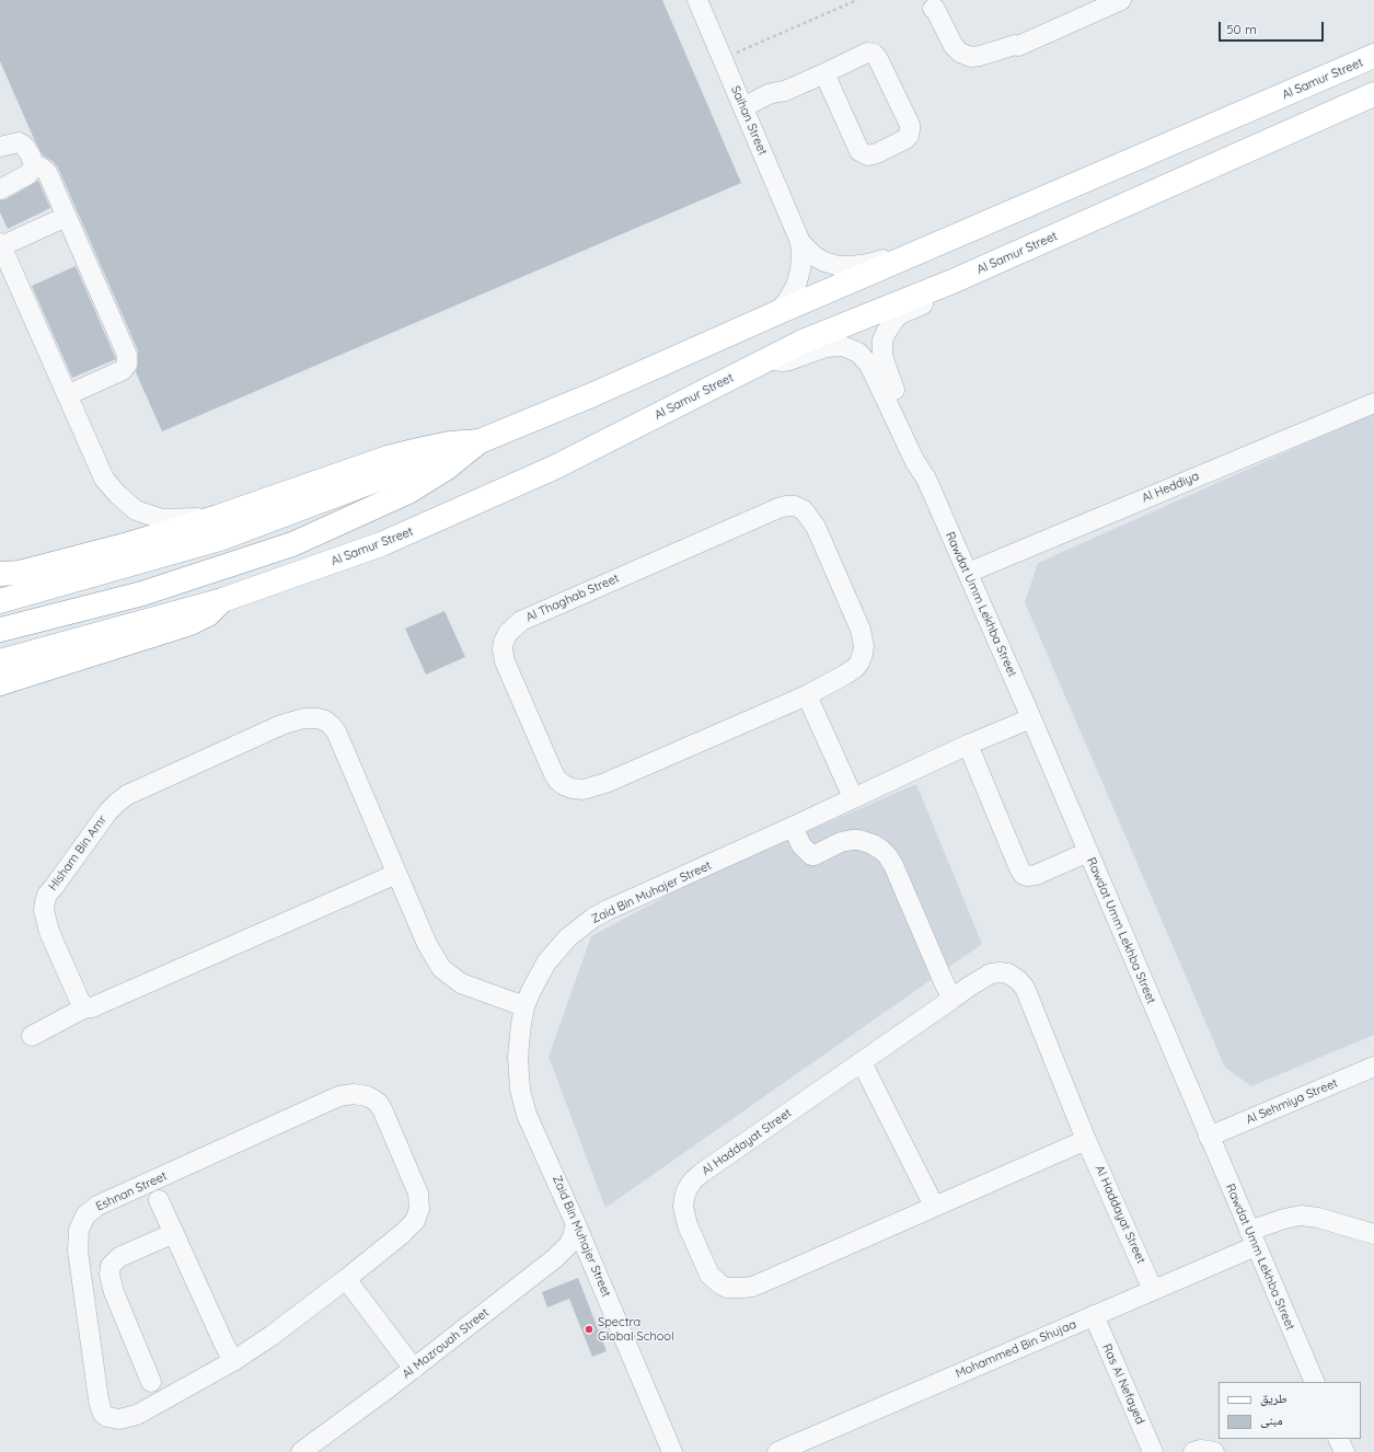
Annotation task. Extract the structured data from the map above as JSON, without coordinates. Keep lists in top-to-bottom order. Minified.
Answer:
{"streets":{"main road":["Al Samur Street"],"street":["Saihan Street","Al Heddiya","Al Thaghab Street","Rawdat Umm Lekhba Street","Hisham Bin Amr","Zaid Bin Muhajer Street","Al Sehmiya Street","Al Haddayat Street","Eshnan Street","Al Mazrouah Street","Mohammed Bin Shujaa","Ras Al Nefayed"]},"crossings":[["Al Samur Street","Saihan Street"],["Al Samur Street","Rawdat Umm Lekhba Street"],["Al Heddiya","Rawdat Umm Lekhba Street"],["Rawdat Umm Lekhba Street","Zaid Bin Muhajer Street"],["Rawdat Umm Lekhba Street","Al Sehmiya Street"],["Rawdat Umm Lekhba Street","Mohammed Bin Shujaa"],["Hisham Bin Amr","Zaid Bin Muhajer Street"],["Zaid Bin Muhajer Street","Al Mazrouah Street"],["Al Haddayat Street","Mohammed Bin Shujaa"],["Mohammed Bin Shujaa","Ras Al Nefayed"]],"places":["Spectra Global School"],"legend":["طريق","مبنى"],"scale_bar":"50 m"}
